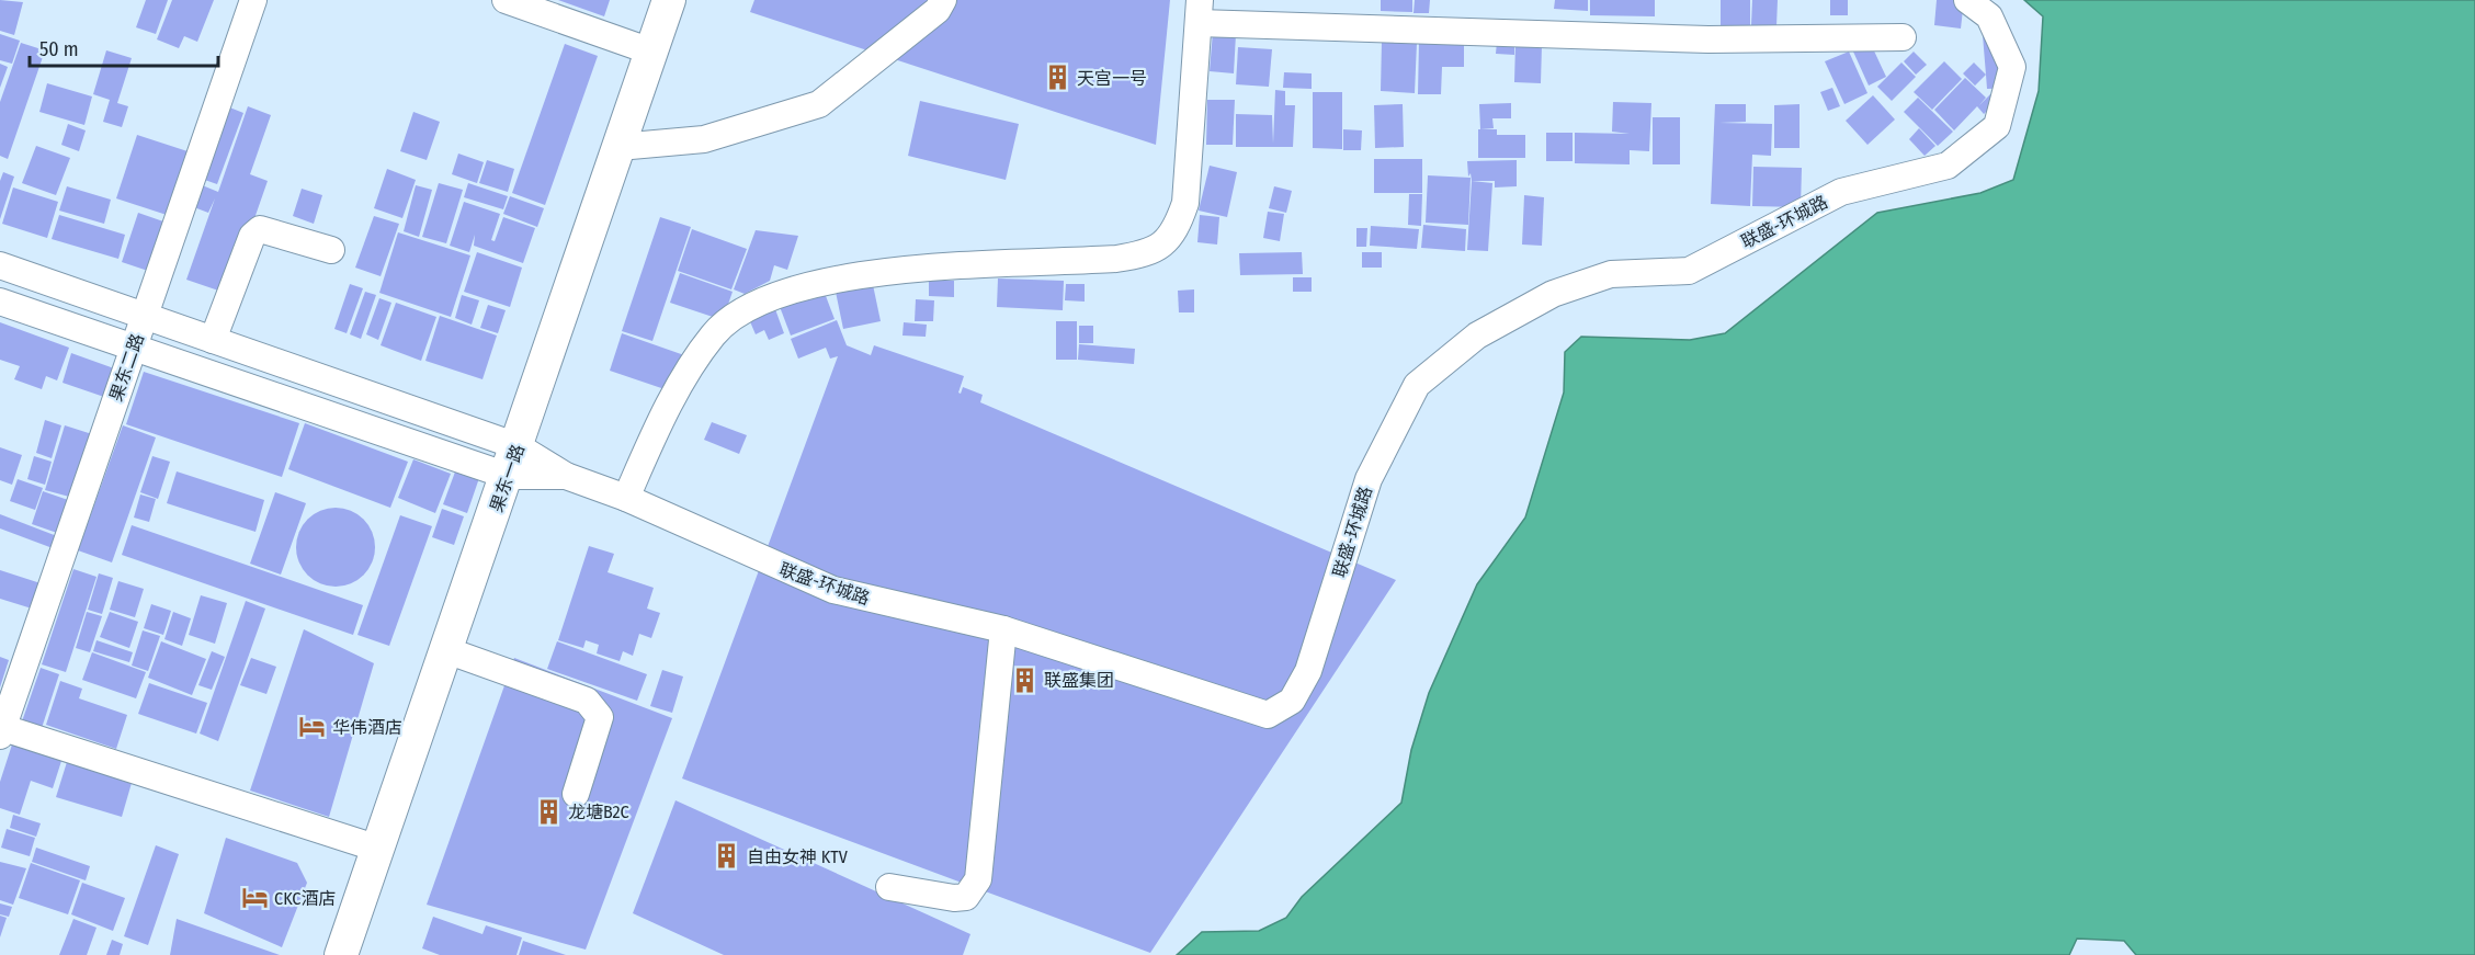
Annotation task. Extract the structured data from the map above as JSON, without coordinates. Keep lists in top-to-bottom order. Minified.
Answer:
{"streets":{"main road":["果东一路"],"street":["联盛-环城路","果东二路"]},"crossings":[["联盛-环城路","果东一路"]],"places":{"building":["天宫一号","联盛集团","龙塘B2C","自由女神 KTV"],"hotel":["华伟酒店","CKC酒店"]},"scale_bar":"50 m"}
